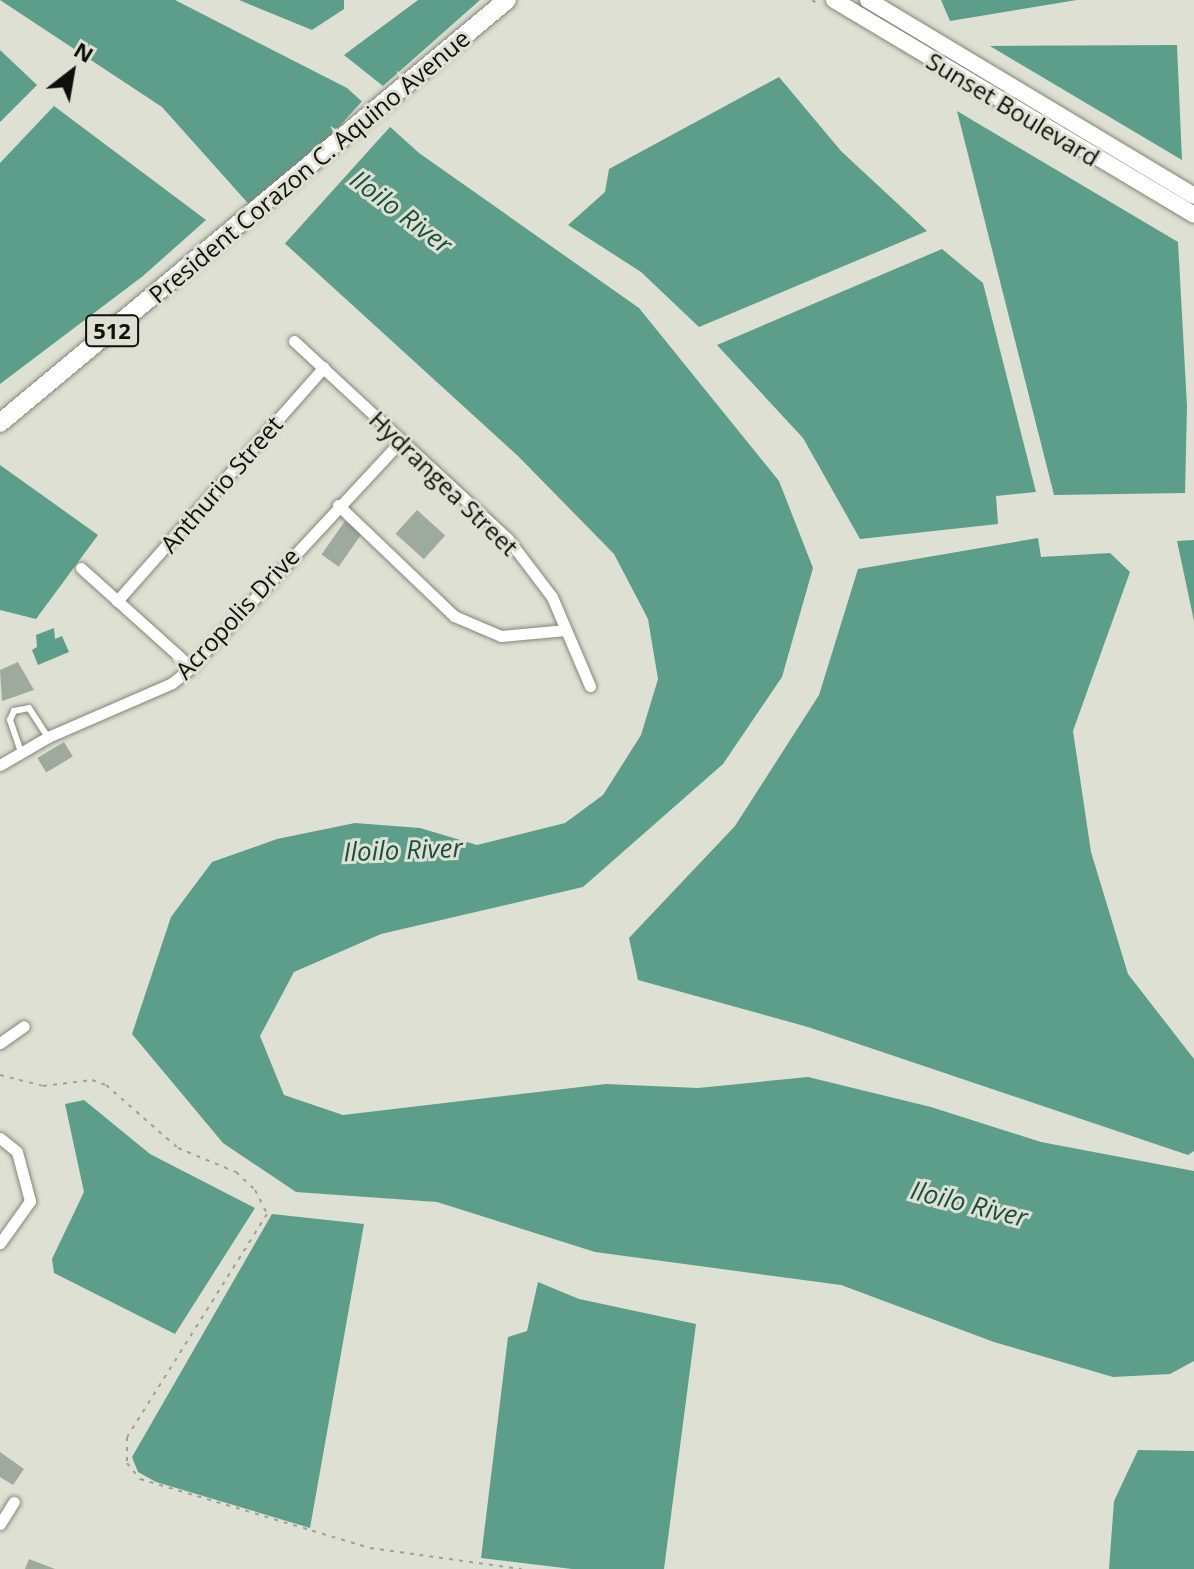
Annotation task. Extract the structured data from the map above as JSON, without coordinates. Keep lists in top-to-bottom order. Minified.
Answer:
{"streets":{"main road":["Sunset Boulevard","President Corazon C. Aquino Avenue","512"],"street":["Hydrangea Street","Anthurio Street","Acropolis Drive"]},"crossings":[["Hydrangea Street","Anthurio Street"],["Hydrangea Street","Acropolis Drive"]],"water":["Iloilo River"],"north":"top right"}
